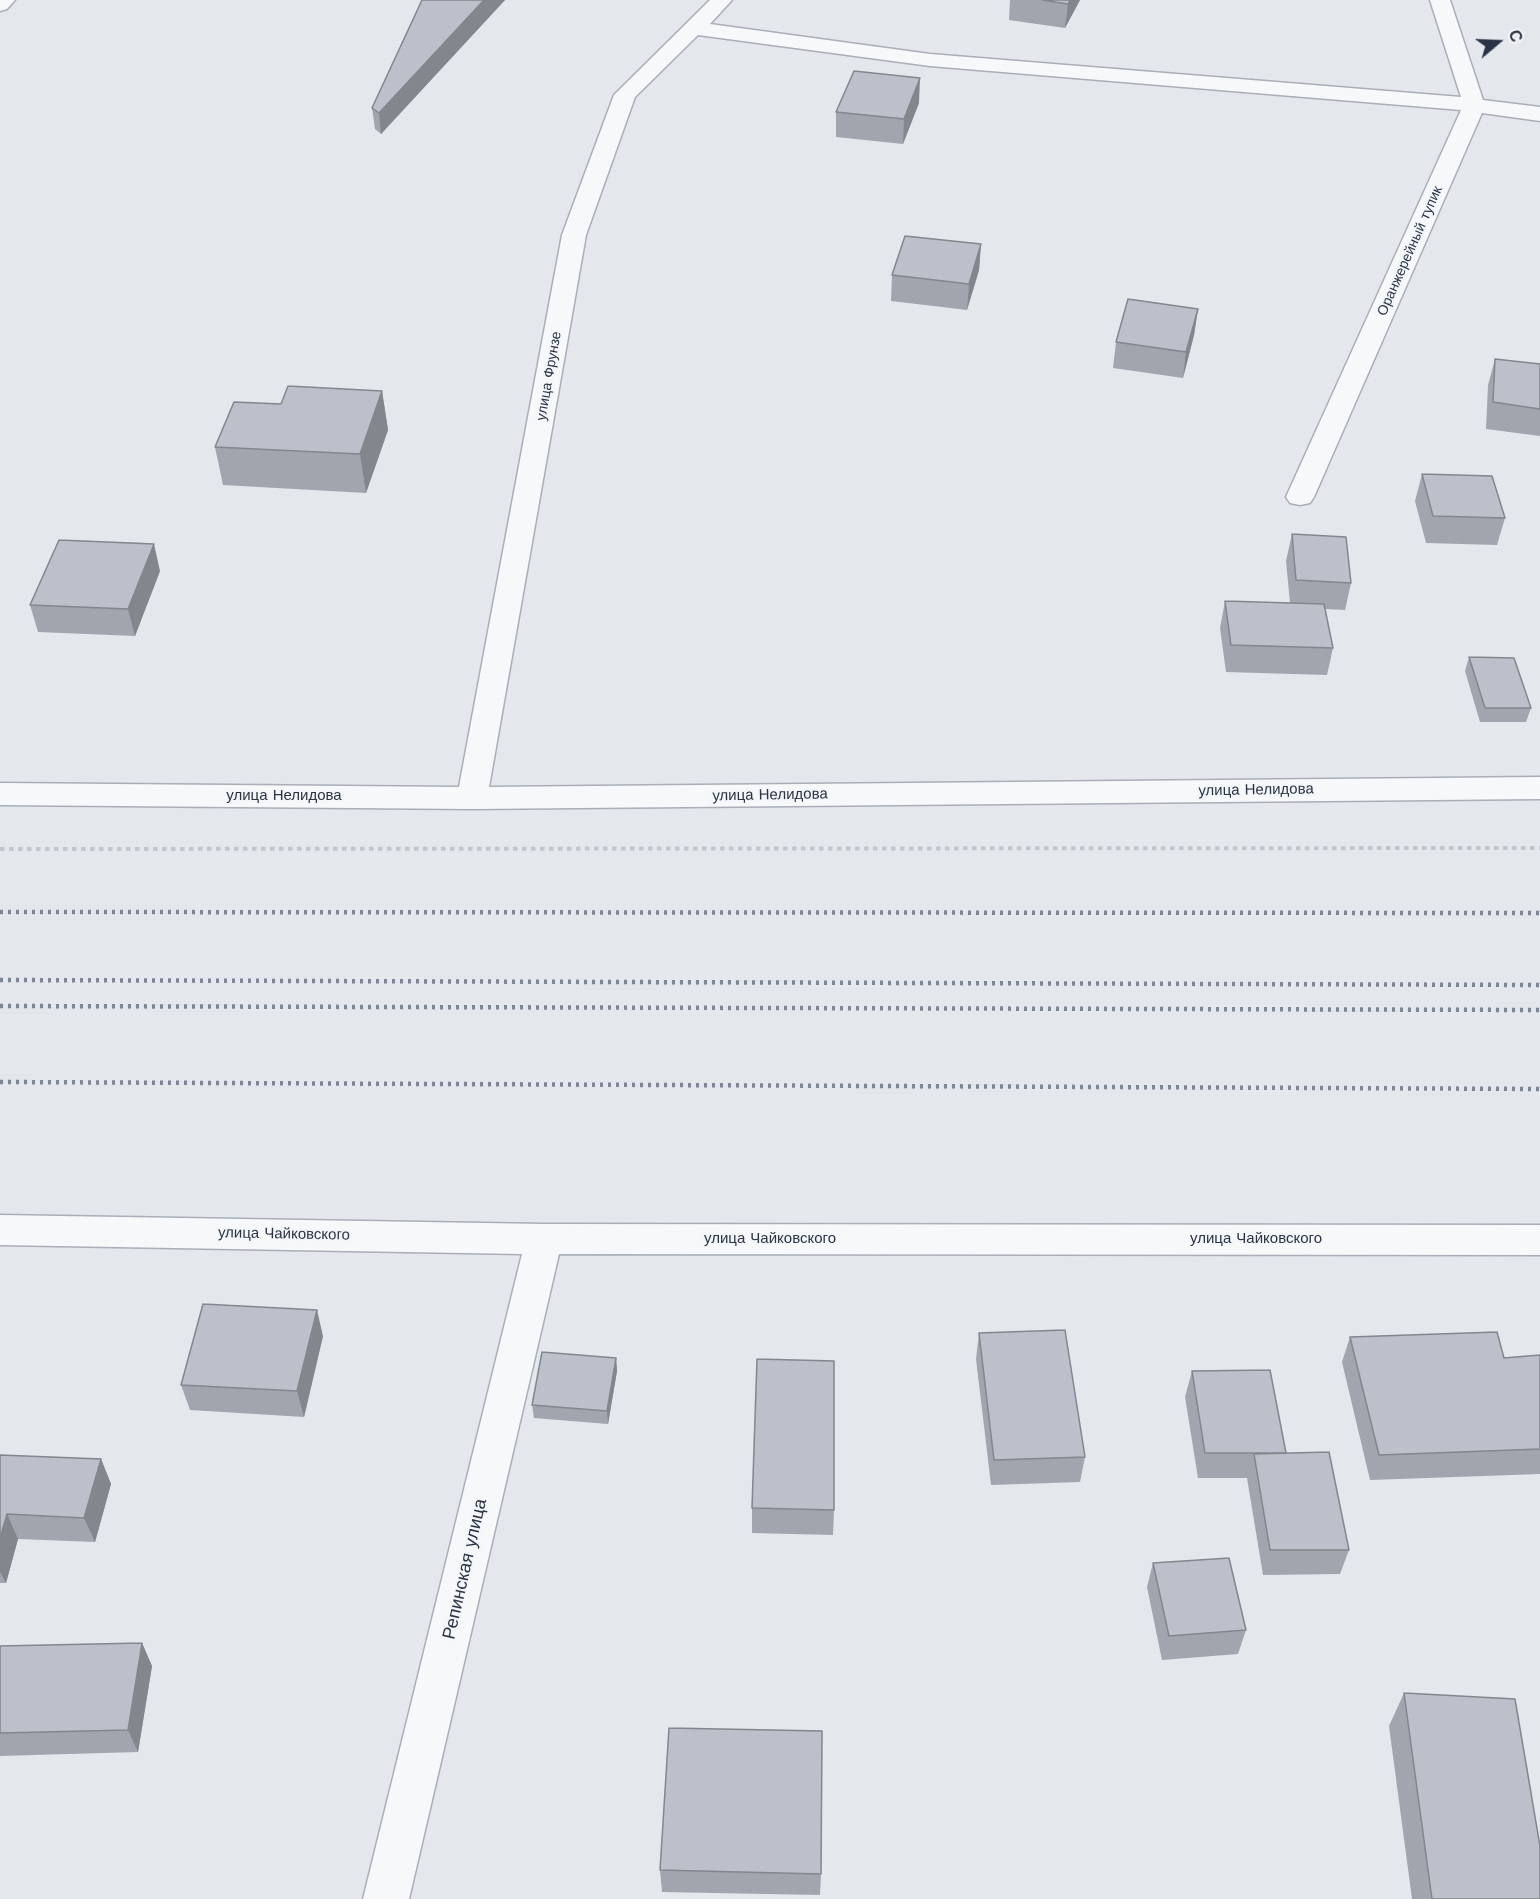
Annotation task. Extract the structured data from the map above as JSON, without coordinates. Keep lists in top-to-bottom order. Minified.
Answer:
{"streets":{"street":["Оранжерейный тупик","улица Фрунзе","улица Нелидова","улица Чайковского","Репинская улица"]},"crossings":[["улица Фрунзе","улица Нелидова"],["улица Чайковского","Репинская улица"]],"north":"right"}
